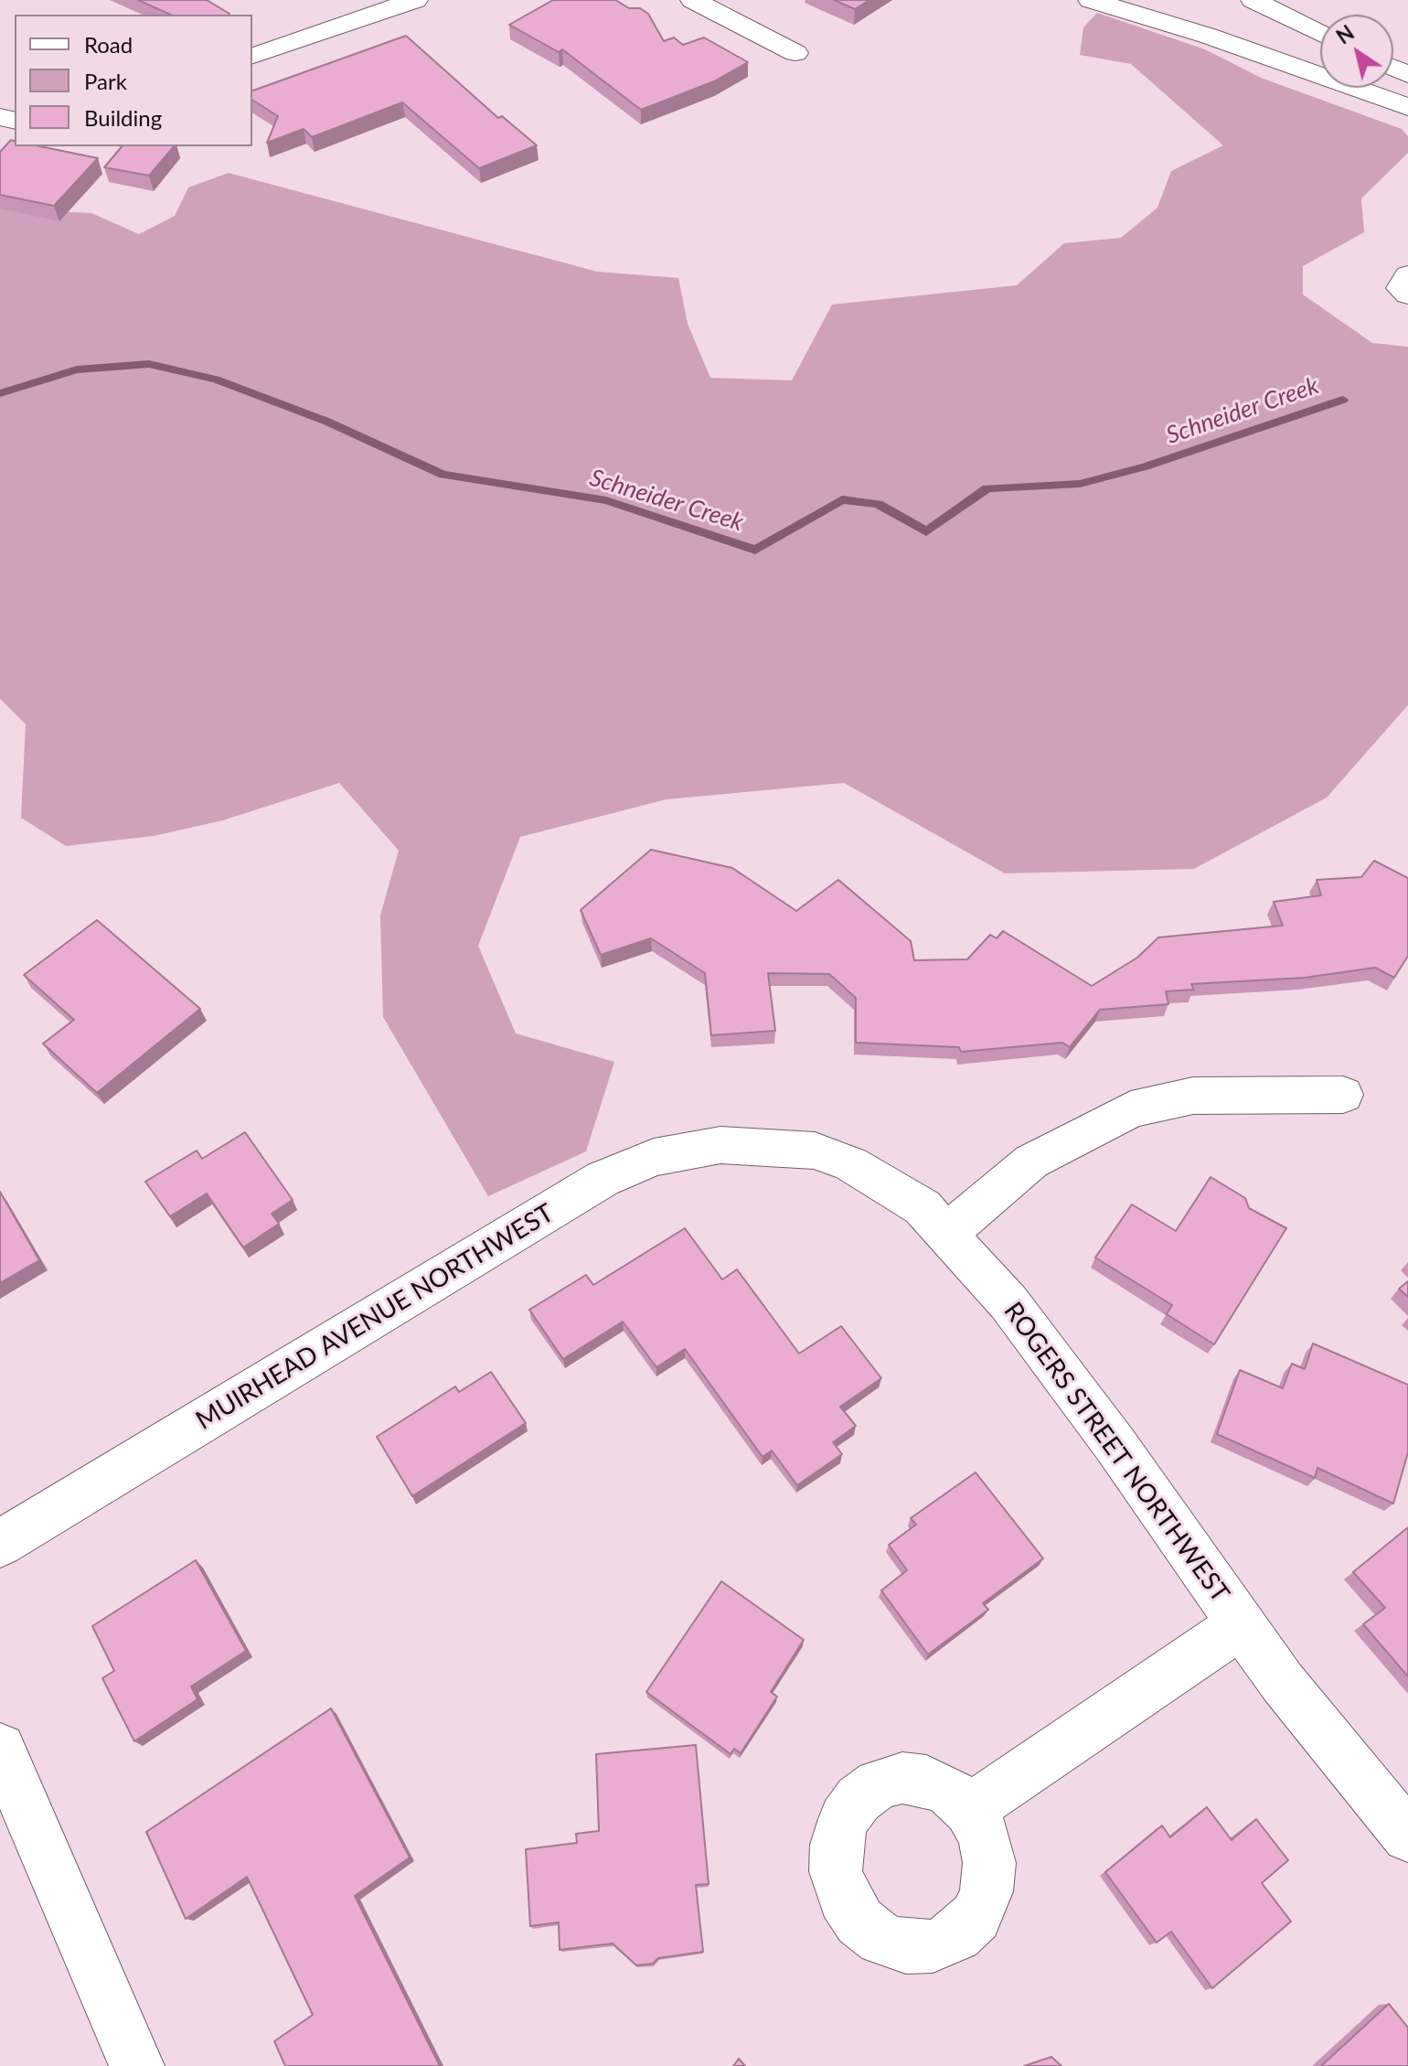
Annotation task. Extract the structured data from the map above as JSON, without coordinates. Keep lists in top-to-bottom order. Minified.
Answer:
{"streets":{"street":["MUIRHEAD AVENUE NORTHWEST","ROGERS STREET NORTHWEST"]},"crossings":[["MUIRHEAD AVENUE NORTHWEST","ROGERS STREET NORTHWEST"]],"water":["Schneider Creek"],"legend":["Road","Park","Building"],"north":"top left"}
